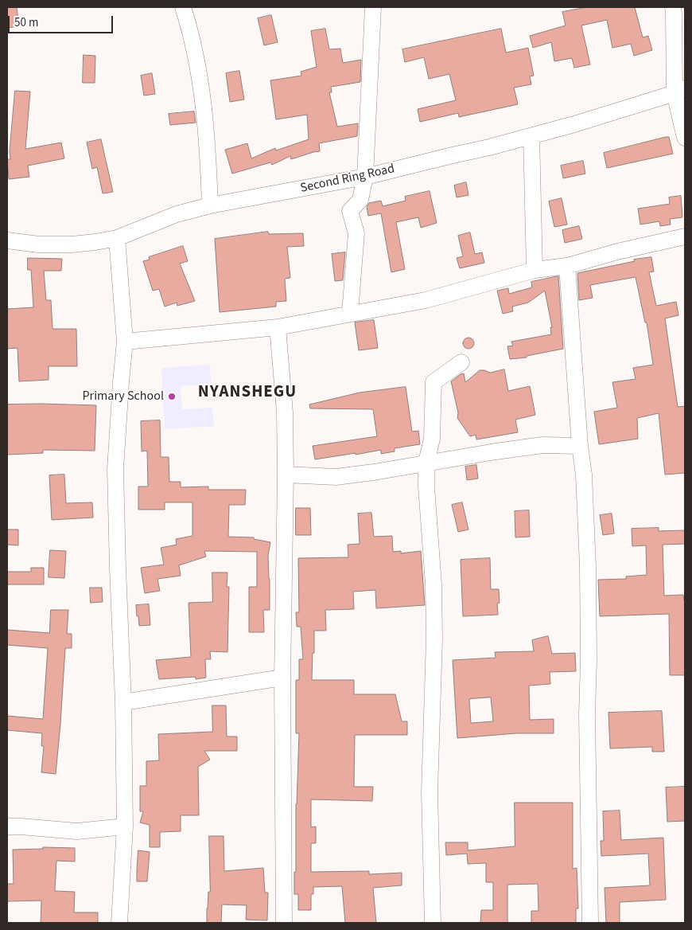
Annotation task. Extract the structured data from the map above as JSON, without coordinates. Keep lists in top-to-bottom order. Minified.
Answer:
{"streets":{"street":["Second Ring Road"]},"districts":["NYANSHEGU"],"places":["Primary School"],"scale_bar":"50 m"}
